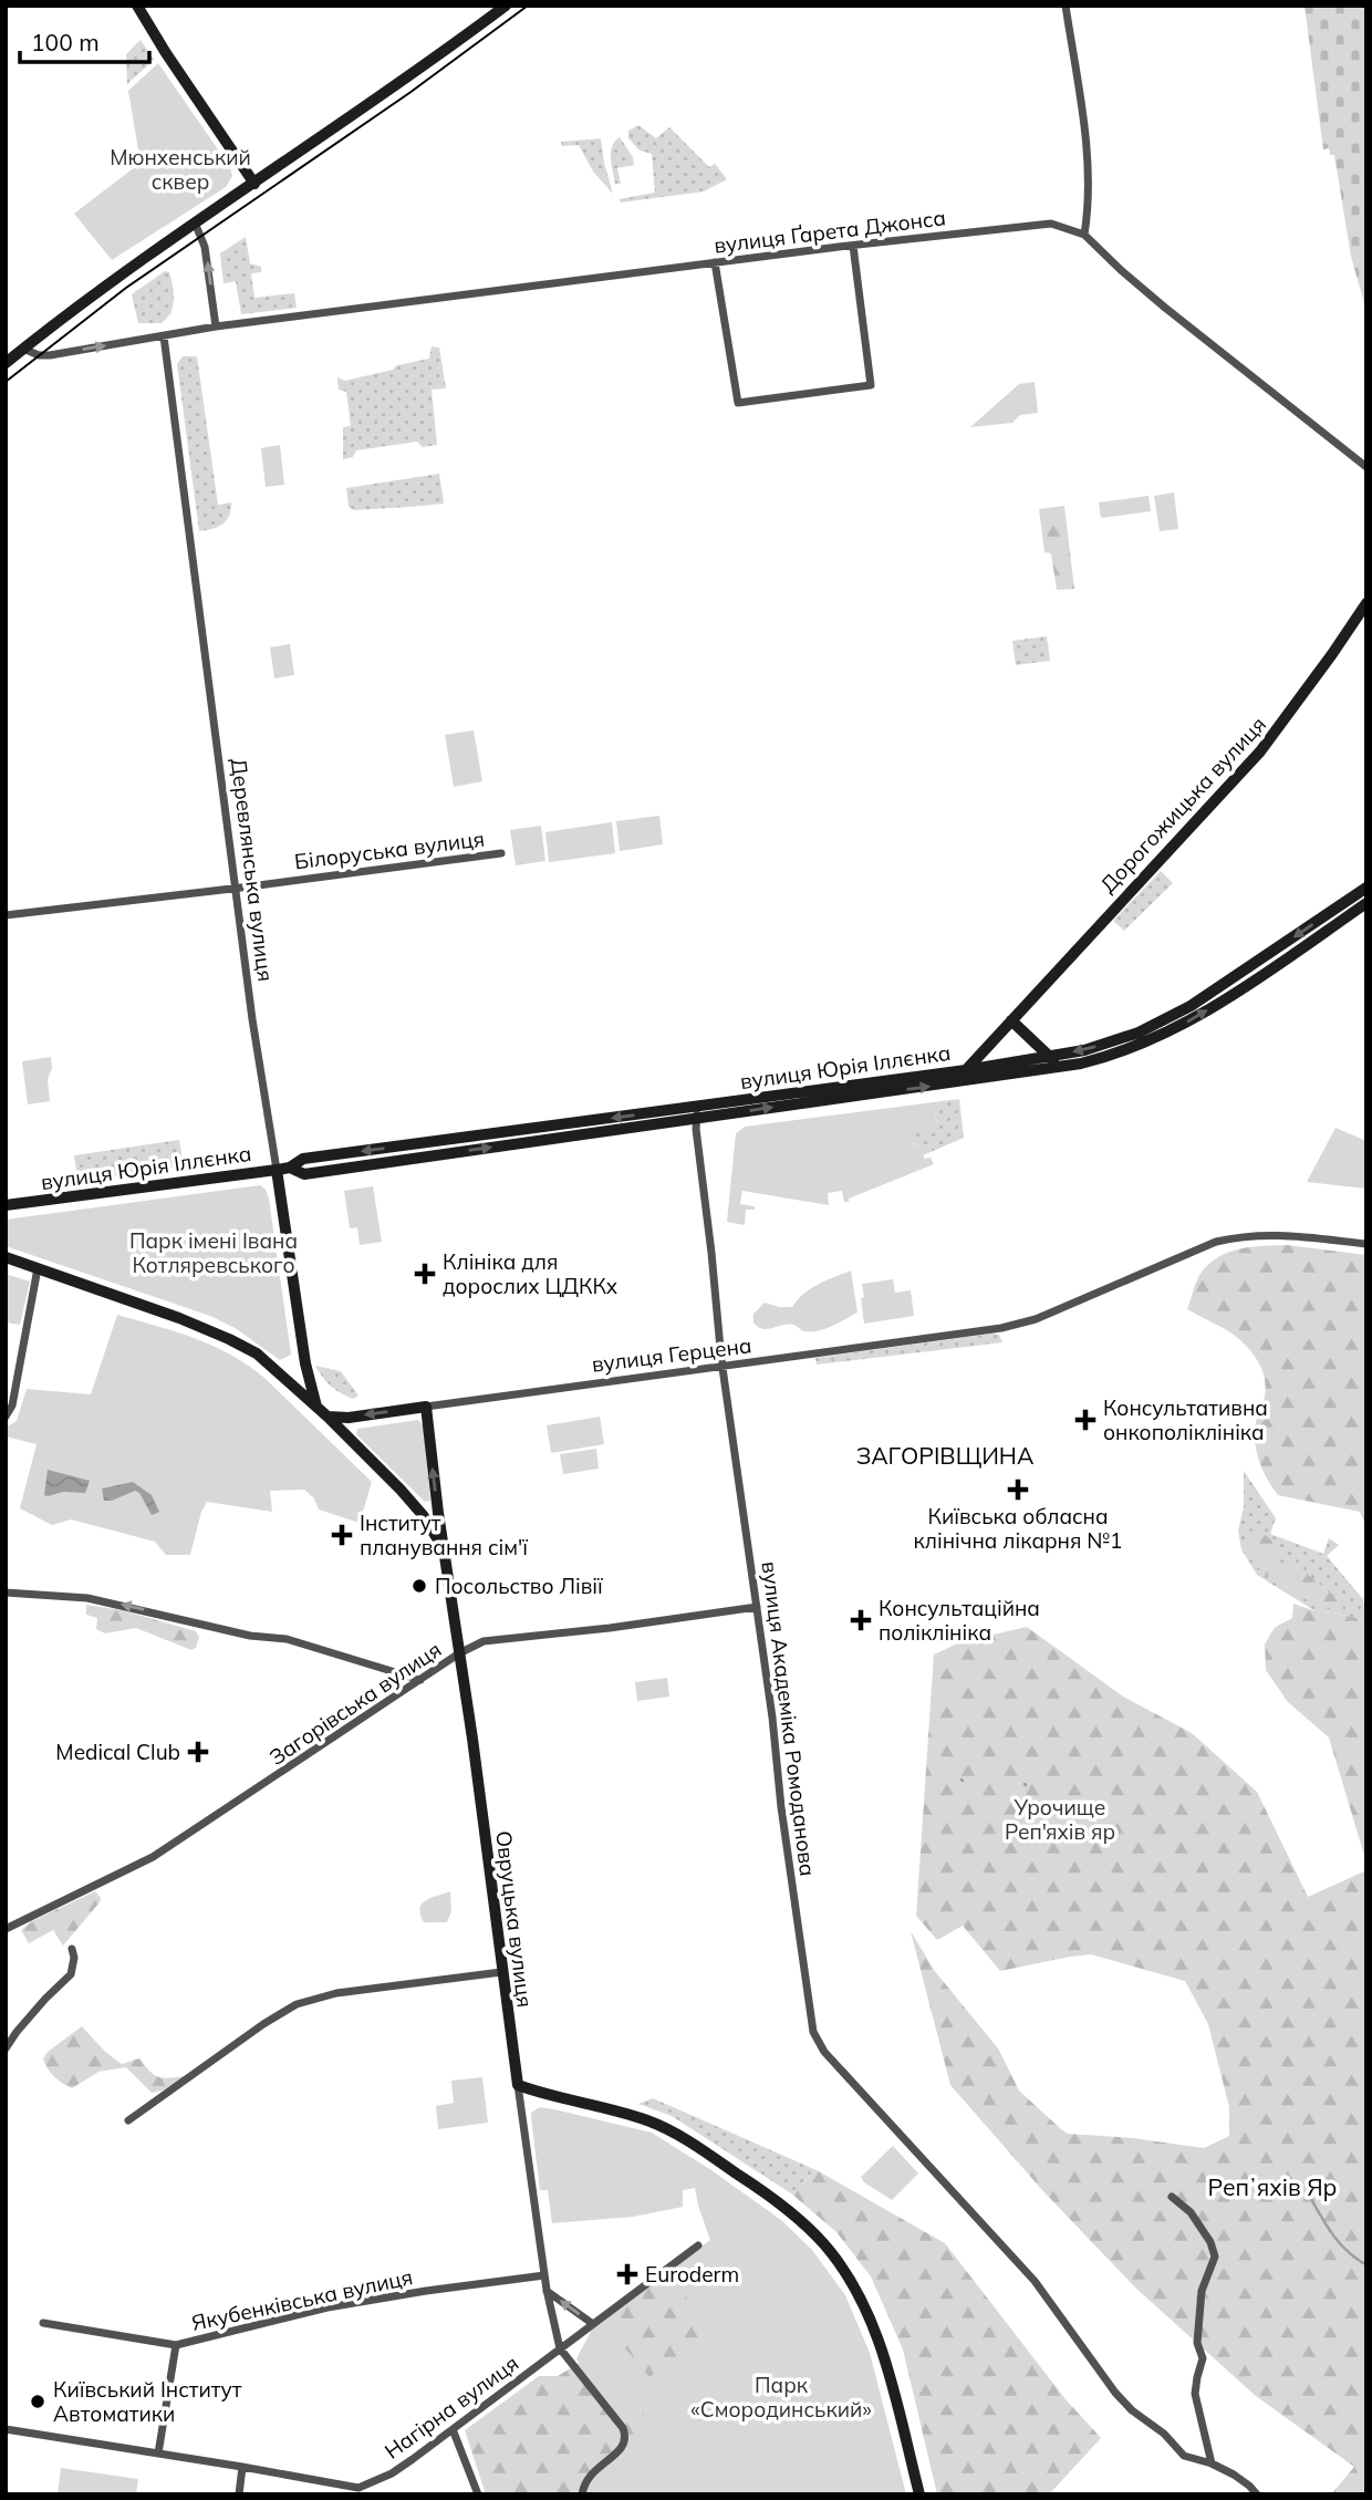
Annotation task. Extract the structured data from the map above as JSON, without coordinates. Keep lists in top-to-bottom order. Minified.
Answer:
{"streets":{"main road":["Дорогожицька вулиця","Деревлянська вулиця","вулиця Юрія Іллєнка","вулиця Герцена","Овруцька вулиця"],"street":["вулиця Ґарета Джонса","Білоруська вулиця","Загорівська вулиця","вулиця Академіка Ромоданова","Якубенківська вулиця","Нагірна вулиця"]},"crossings":[["вулиця Ґарета Джонса","Деревлянська вулиця"],["Дорогожицька вулиця","вулиця Юрія Іллєнка"],["Білоруська вулиця","Деревлянська вулиця"],["Деревлянська вулиця","вулиця Юрія Іллєнка"],["вулиця Юрія Іллєнка","вулиця Академіка Ромоданова"],["вулиця Герцена","вулиця Академіка Ромоданова"],["вулиця Герцена","Овруцька вулиця"],["Загорівська вулиця","вулиця Академіка Ромоданова"],["Загорівська вулиця","Овруцька вулиця"],["Овруцька вулиця","Якубенківська вулиця"],["Овруцька вулиця","Нагірна вулиця"],["Якубенківська вулиця","Нагірна вулиця"]],"districts":["ЗАГОРІВЩИНА","Репʼяхів Яр"],"parks":["Мюнхенський сквер","Парк імені Івана Котляревського","Урочище Реп'яхів яр","Парк «Смородинський»"],"places":{"health":["Клініка для дорослих ЦДККх","Консультативна онкополіклініка","Київська обласна клінічна лікарня №1","Інститут планування сім'ї","Консультаційна поліклініка","Medical Club","Euroderm"],"other":["Посольство Лівії","Київський Інститут Автоматики"]},"scale_bar":"100 m"}
